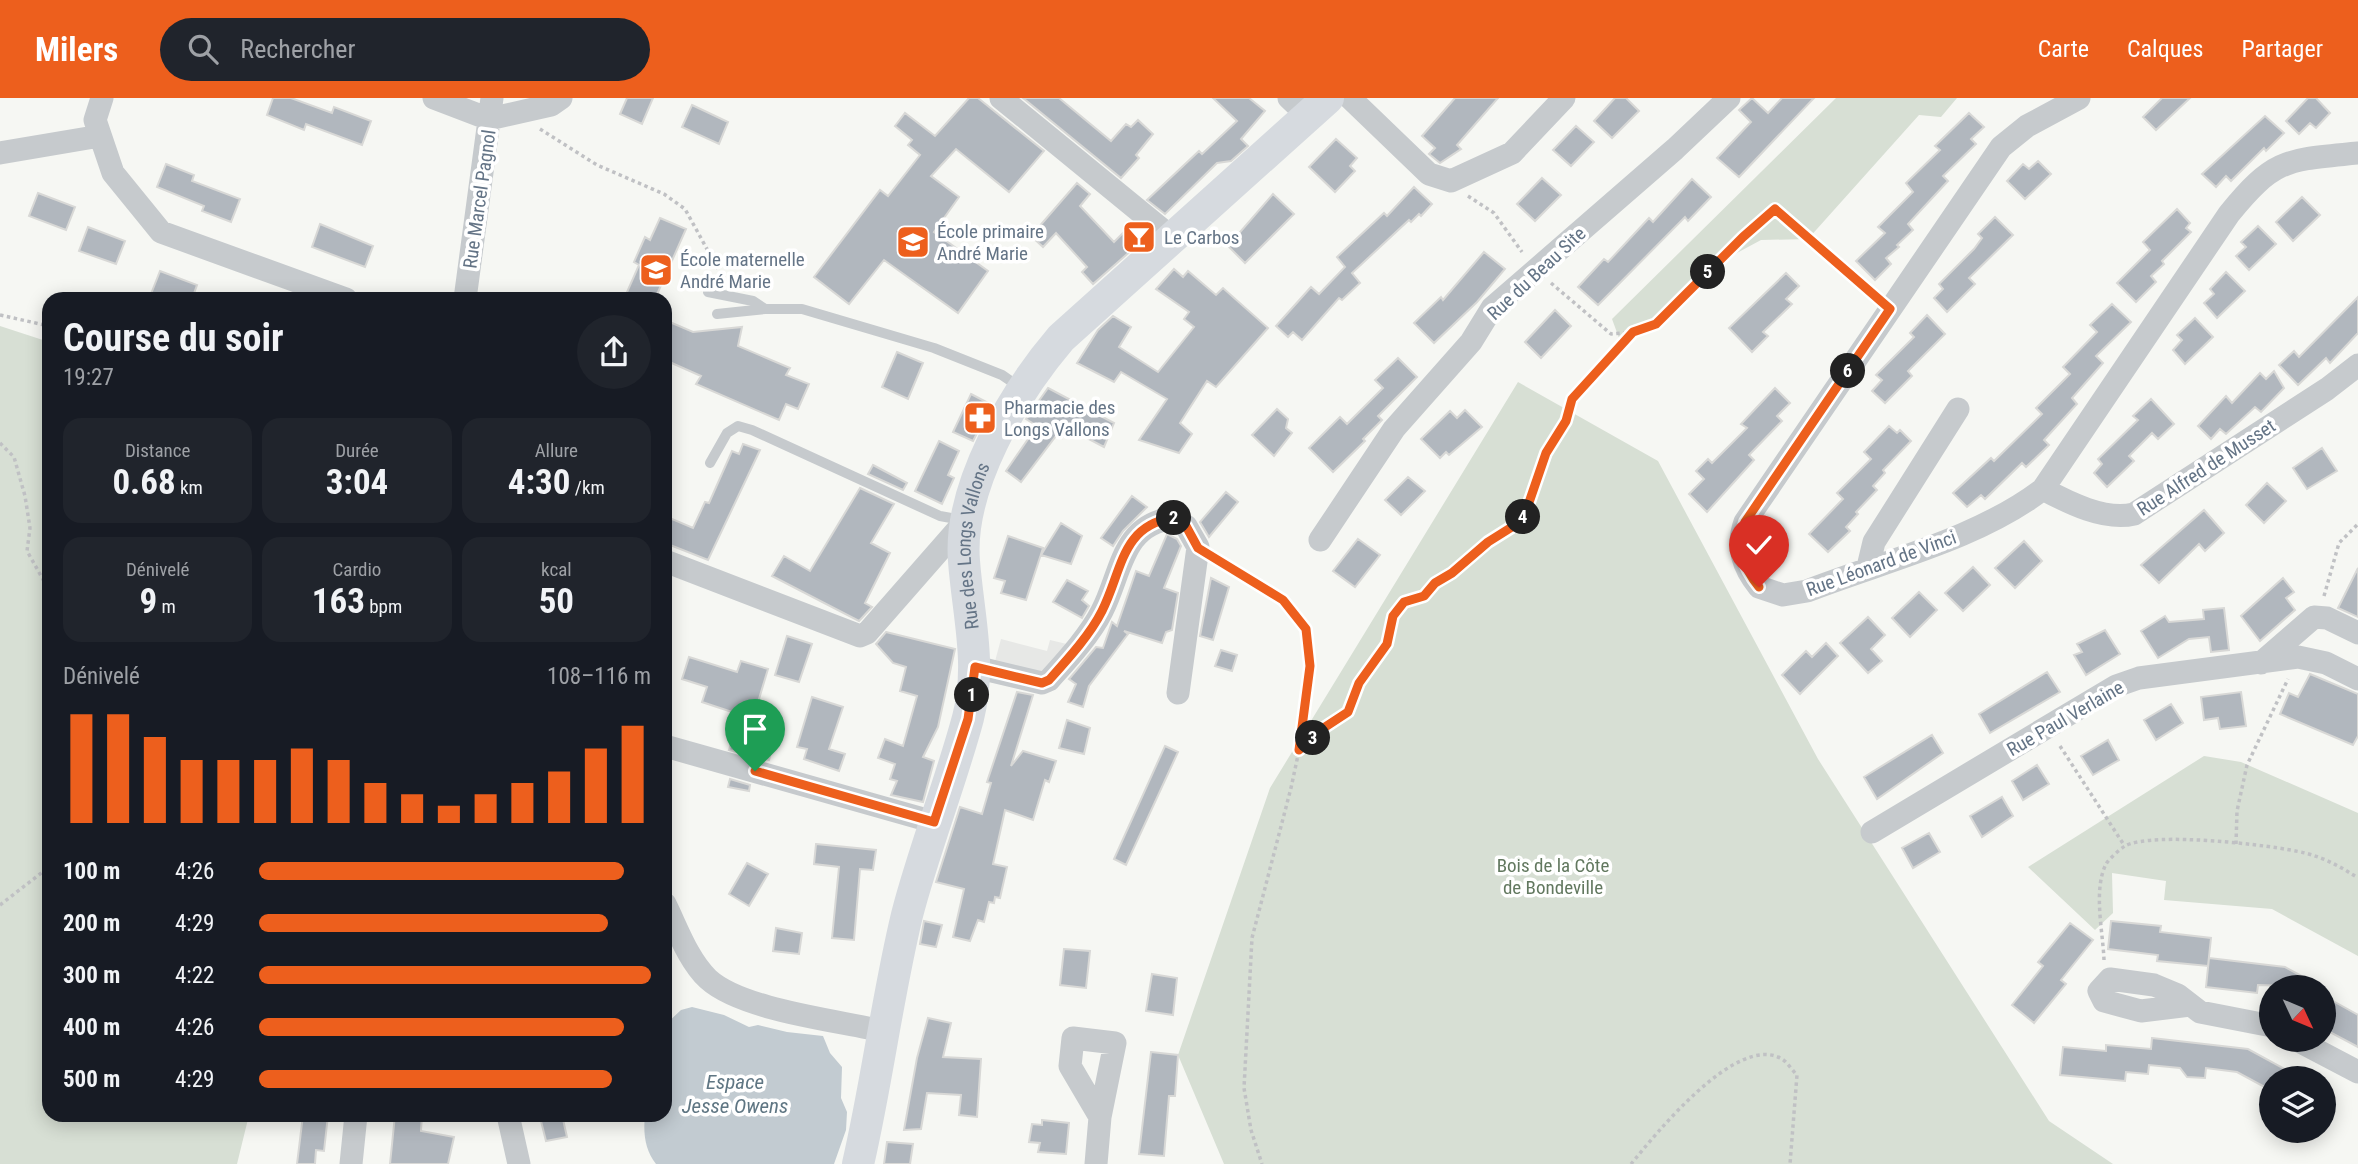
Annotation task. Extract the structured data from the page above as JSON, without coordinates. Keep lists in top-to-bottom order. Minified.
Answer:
{"streets":{"street":["Rue Marcel Pagnol","Rue du Beau Site","Rue Alfred de Musset","Rue des Longs Vallons","Rue Léonard de Vinci","Rue Paul Verlaine"]},"crossings":[["Rue Alfred de Musset","Rue Léonard de Vinci"]],"water":["Espace Jesse Owens"],"parks":["Bois de la Côte de Bondeville"],"places":{"bar":["Le Carbos"],"school or university":["École primaire André Marie","École maternelle André Marie"],"pharmacy":["Pharmacie des Longs Vallons"]},"north":"bottom right","page":{"header":"Milers","search":"Rechercher","nav":["Carte","Calques","Partager"],"pins":["5","6","4","2","1","3"],"heading":["Course du soir","19:27"],"stats":[["Distance","0.68 km"],["Durée","3:04"],["Allure","4:30 /km"],["Dénivelé","9 m"],["Cardio","163 bpm"],["kcal","50"]],"chart":["Dénivelé","108–116 m"],"list":[{"name":"100 m","note":"4:26"},{"name":"200 m","note":"4:29"},{"name":"300 m","note":"4:22"},{"name":"400 m","note":"4:26"},{"name":"500 m","note":"4:29"}]}}
